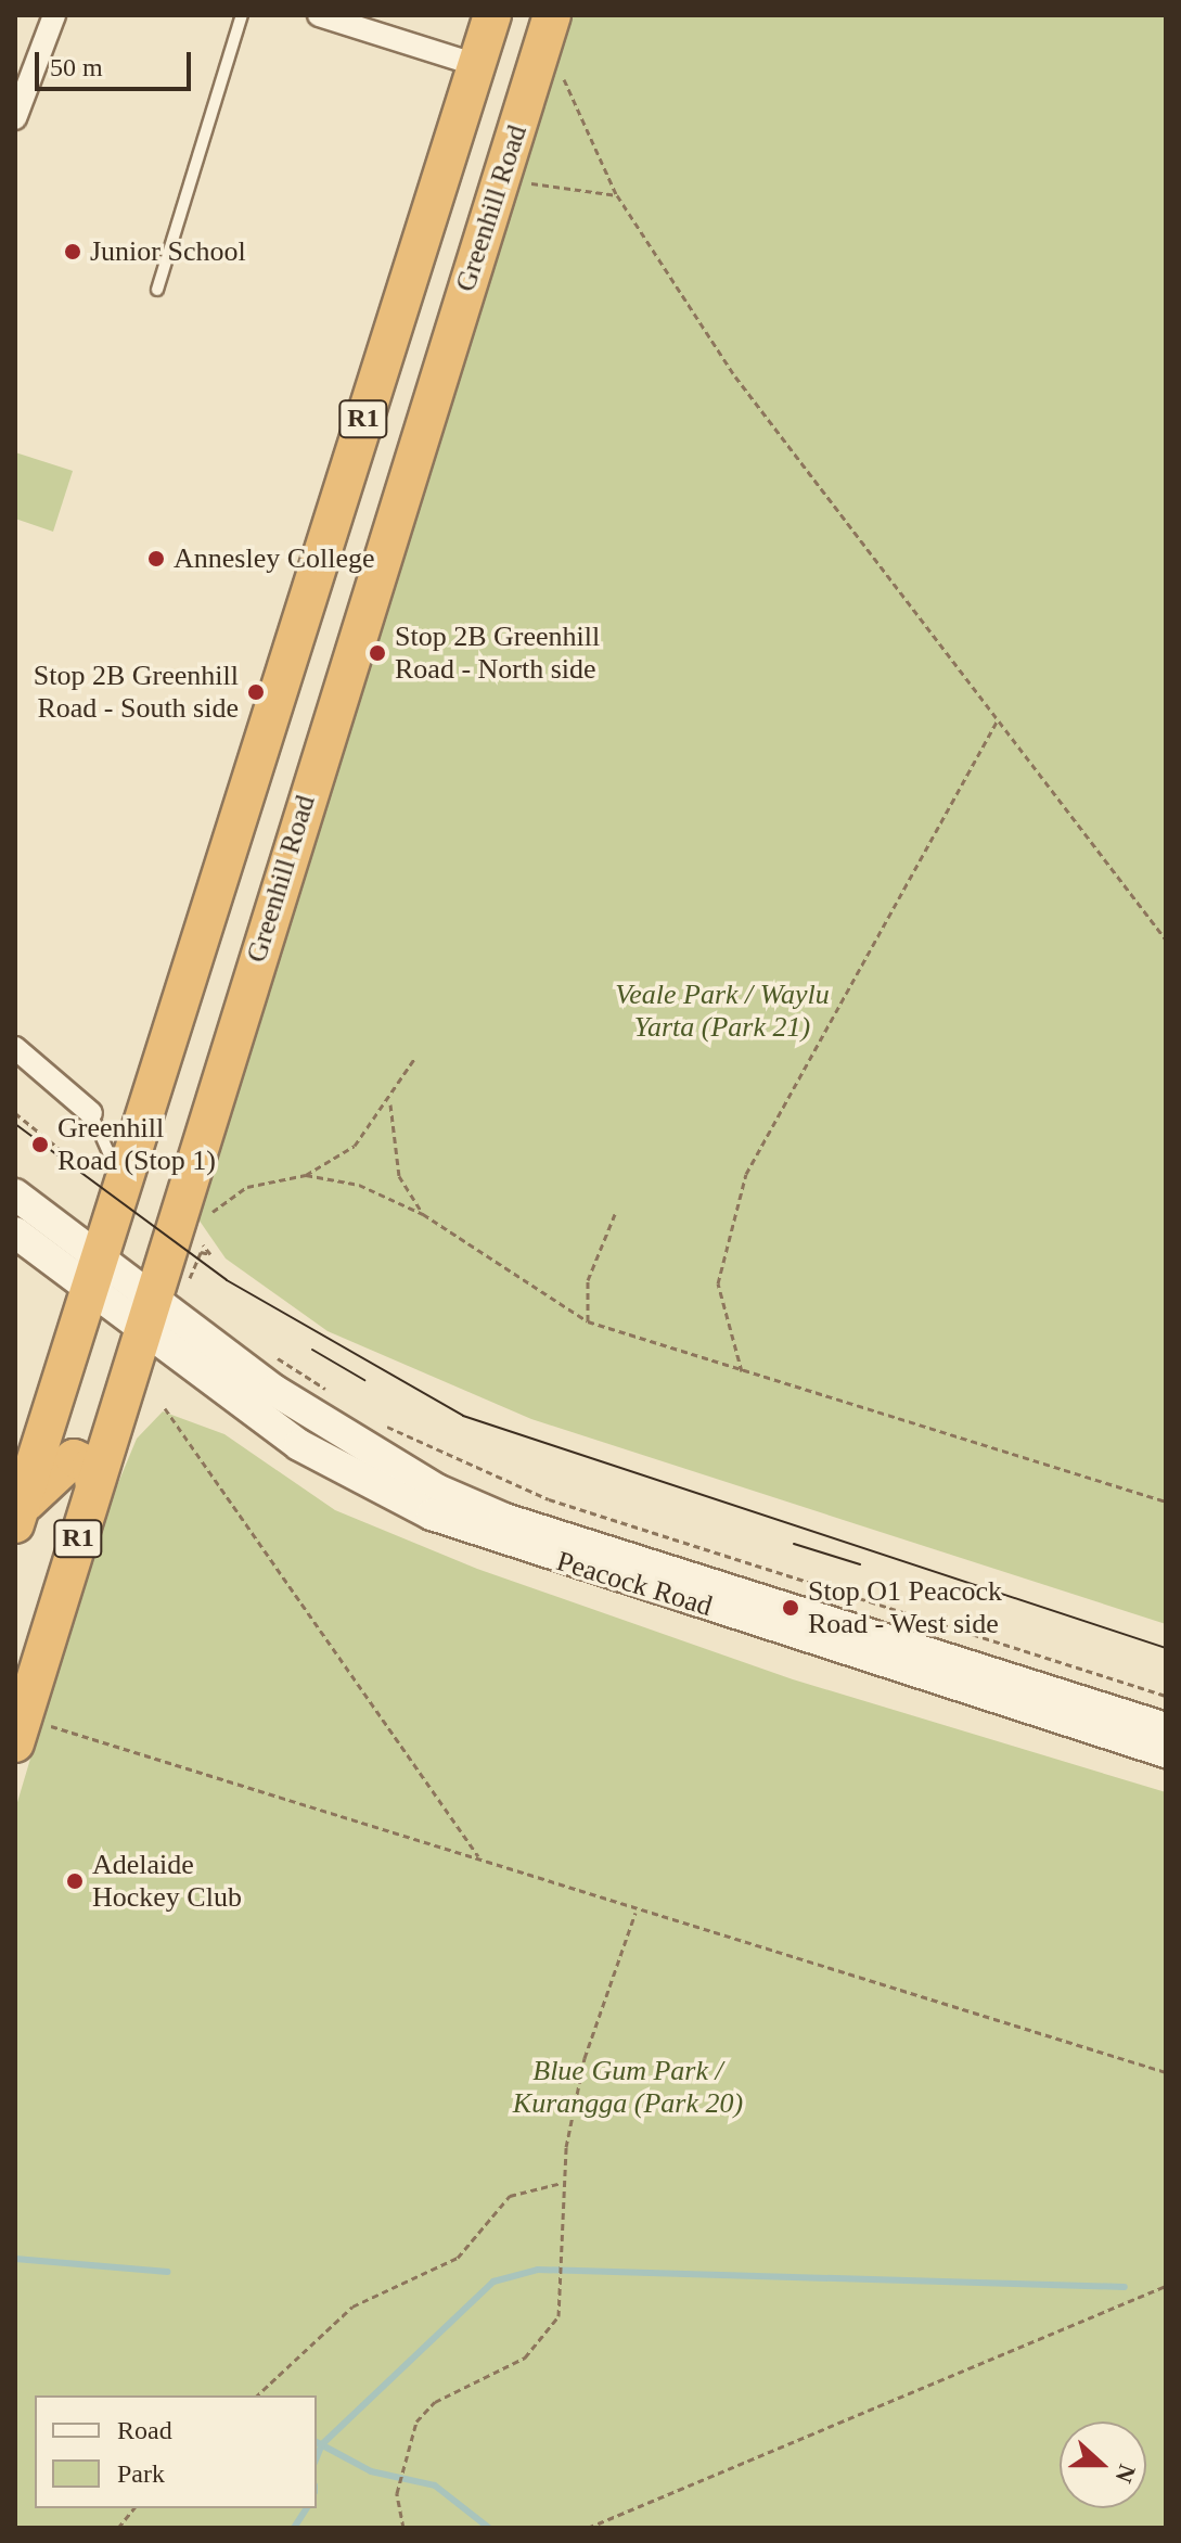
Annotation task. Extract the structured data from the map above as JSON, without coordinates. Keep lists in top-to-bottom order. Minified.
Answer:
{"streets":{"highway":["Greenhill Road","R1"],"main road":["Peacock Road"]},"crossings":[["Greenhill Road","Peacock Road"]],"parks":["Veale Park / Waylu Yarta (Park 21)","Blue Gum Park / Kurangga (Park 20)"],"places":["Junior School","Annesley College","Stop 2B Greenhill Road - North side","Stop 2B Greenhill Road - South side","Greenhill Road (Stop 1)","Stop O1 Peacock Road - West side","Adelaide Hockey Club"],"legend":["Road","Park"],"scale_bar":"50 m","north":"right"}
